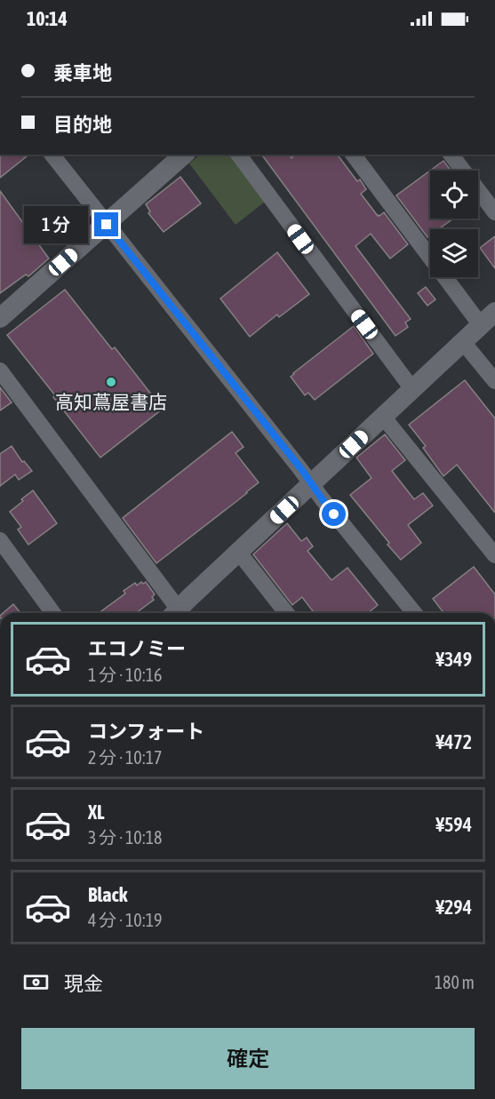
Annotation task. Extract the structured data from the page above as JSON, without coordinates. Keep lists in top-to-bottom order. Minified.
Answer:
{"places":["高知蔦屋書店"],"page":{"status":"10:14","banner":["乗車地","目的地"],"bubble":"1 分","list":[{"name":"エコノミー","note":"1 分 · 10:16","value":"¥349"},{"name":"コンフォート","note":"2 分 · 10:17","value":"¥472"},{"name":"XL","note":"3 分 · 10:18","value":"¥594"},{"name":"Black","note":"4 分 · 10:19","value":"¥294"}],"pay":["現金","180 m"],"buttons":"確定"}}
